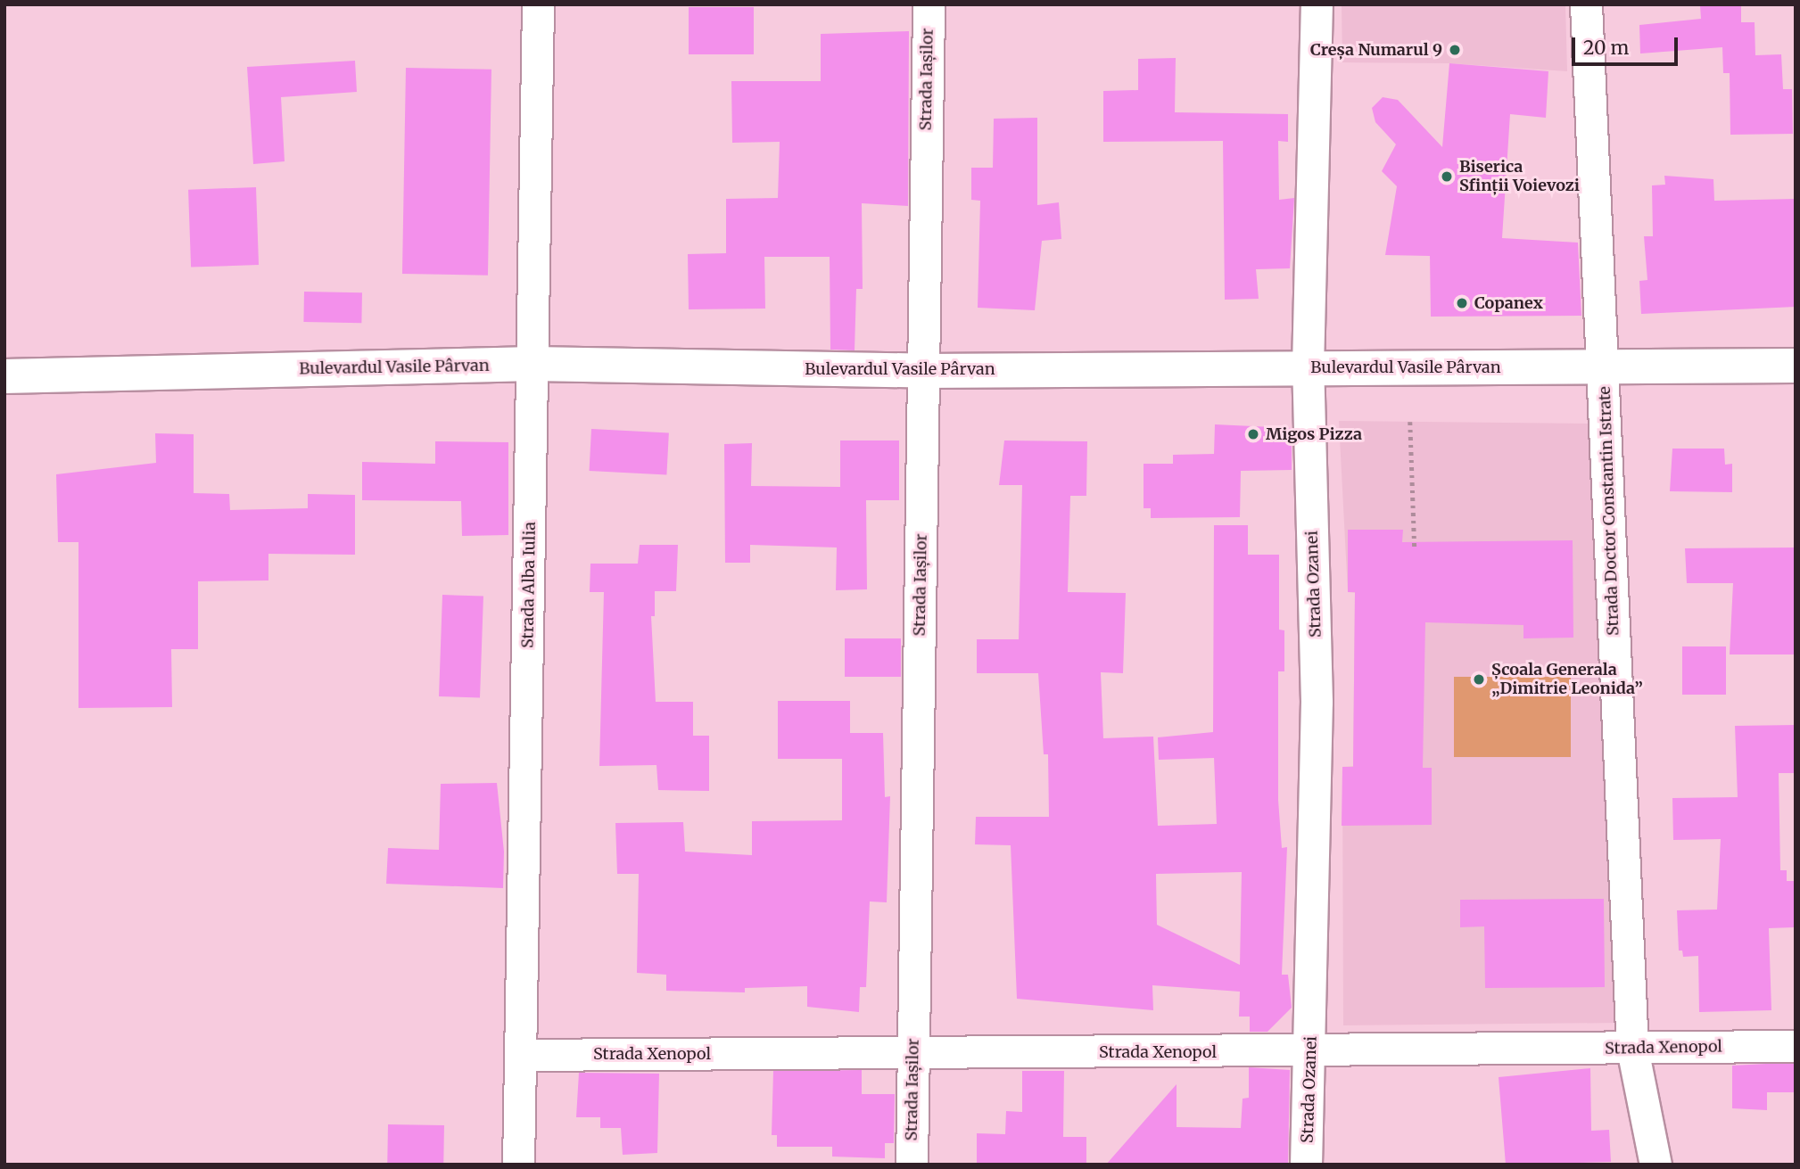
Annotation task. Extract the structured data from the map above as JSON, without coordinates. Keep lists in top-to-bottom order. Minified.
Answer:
{"streets":{"street":["Strada Iașilor","Bulevardul Vasile Pârvan","Strada Doctor Constantin Istrate","Strada Ozanei","Strada Alba Iulia","Strada Xenopol"]},"crossings":[["Strada Iașilor","Bulevardul Vasile Pârvan"],["Strada Iașilor","Strada Xenopol"],["Bulevardul Vasile Pârvan","Strada Doctor Constantin Istrate"],["Bulevardul Vasile Pârvan","Strada Ozanei"],["Bulevardul Vasile Pârvan","Strada Alba Iulia"],["Strada Doctor Constantin Istrate","Strada Xenopol"],["Strada Ozanei","Strada Xenopol"],["Strada Alba Iulia","Strada Xenopol"]],"places":["Creșa Numarul 9","Biserica Sfinții Voievozi","Copanex","Migos Pizza","Școala Generala „Dimitrie Leonida”"],"scale_bar":"20 m"}
